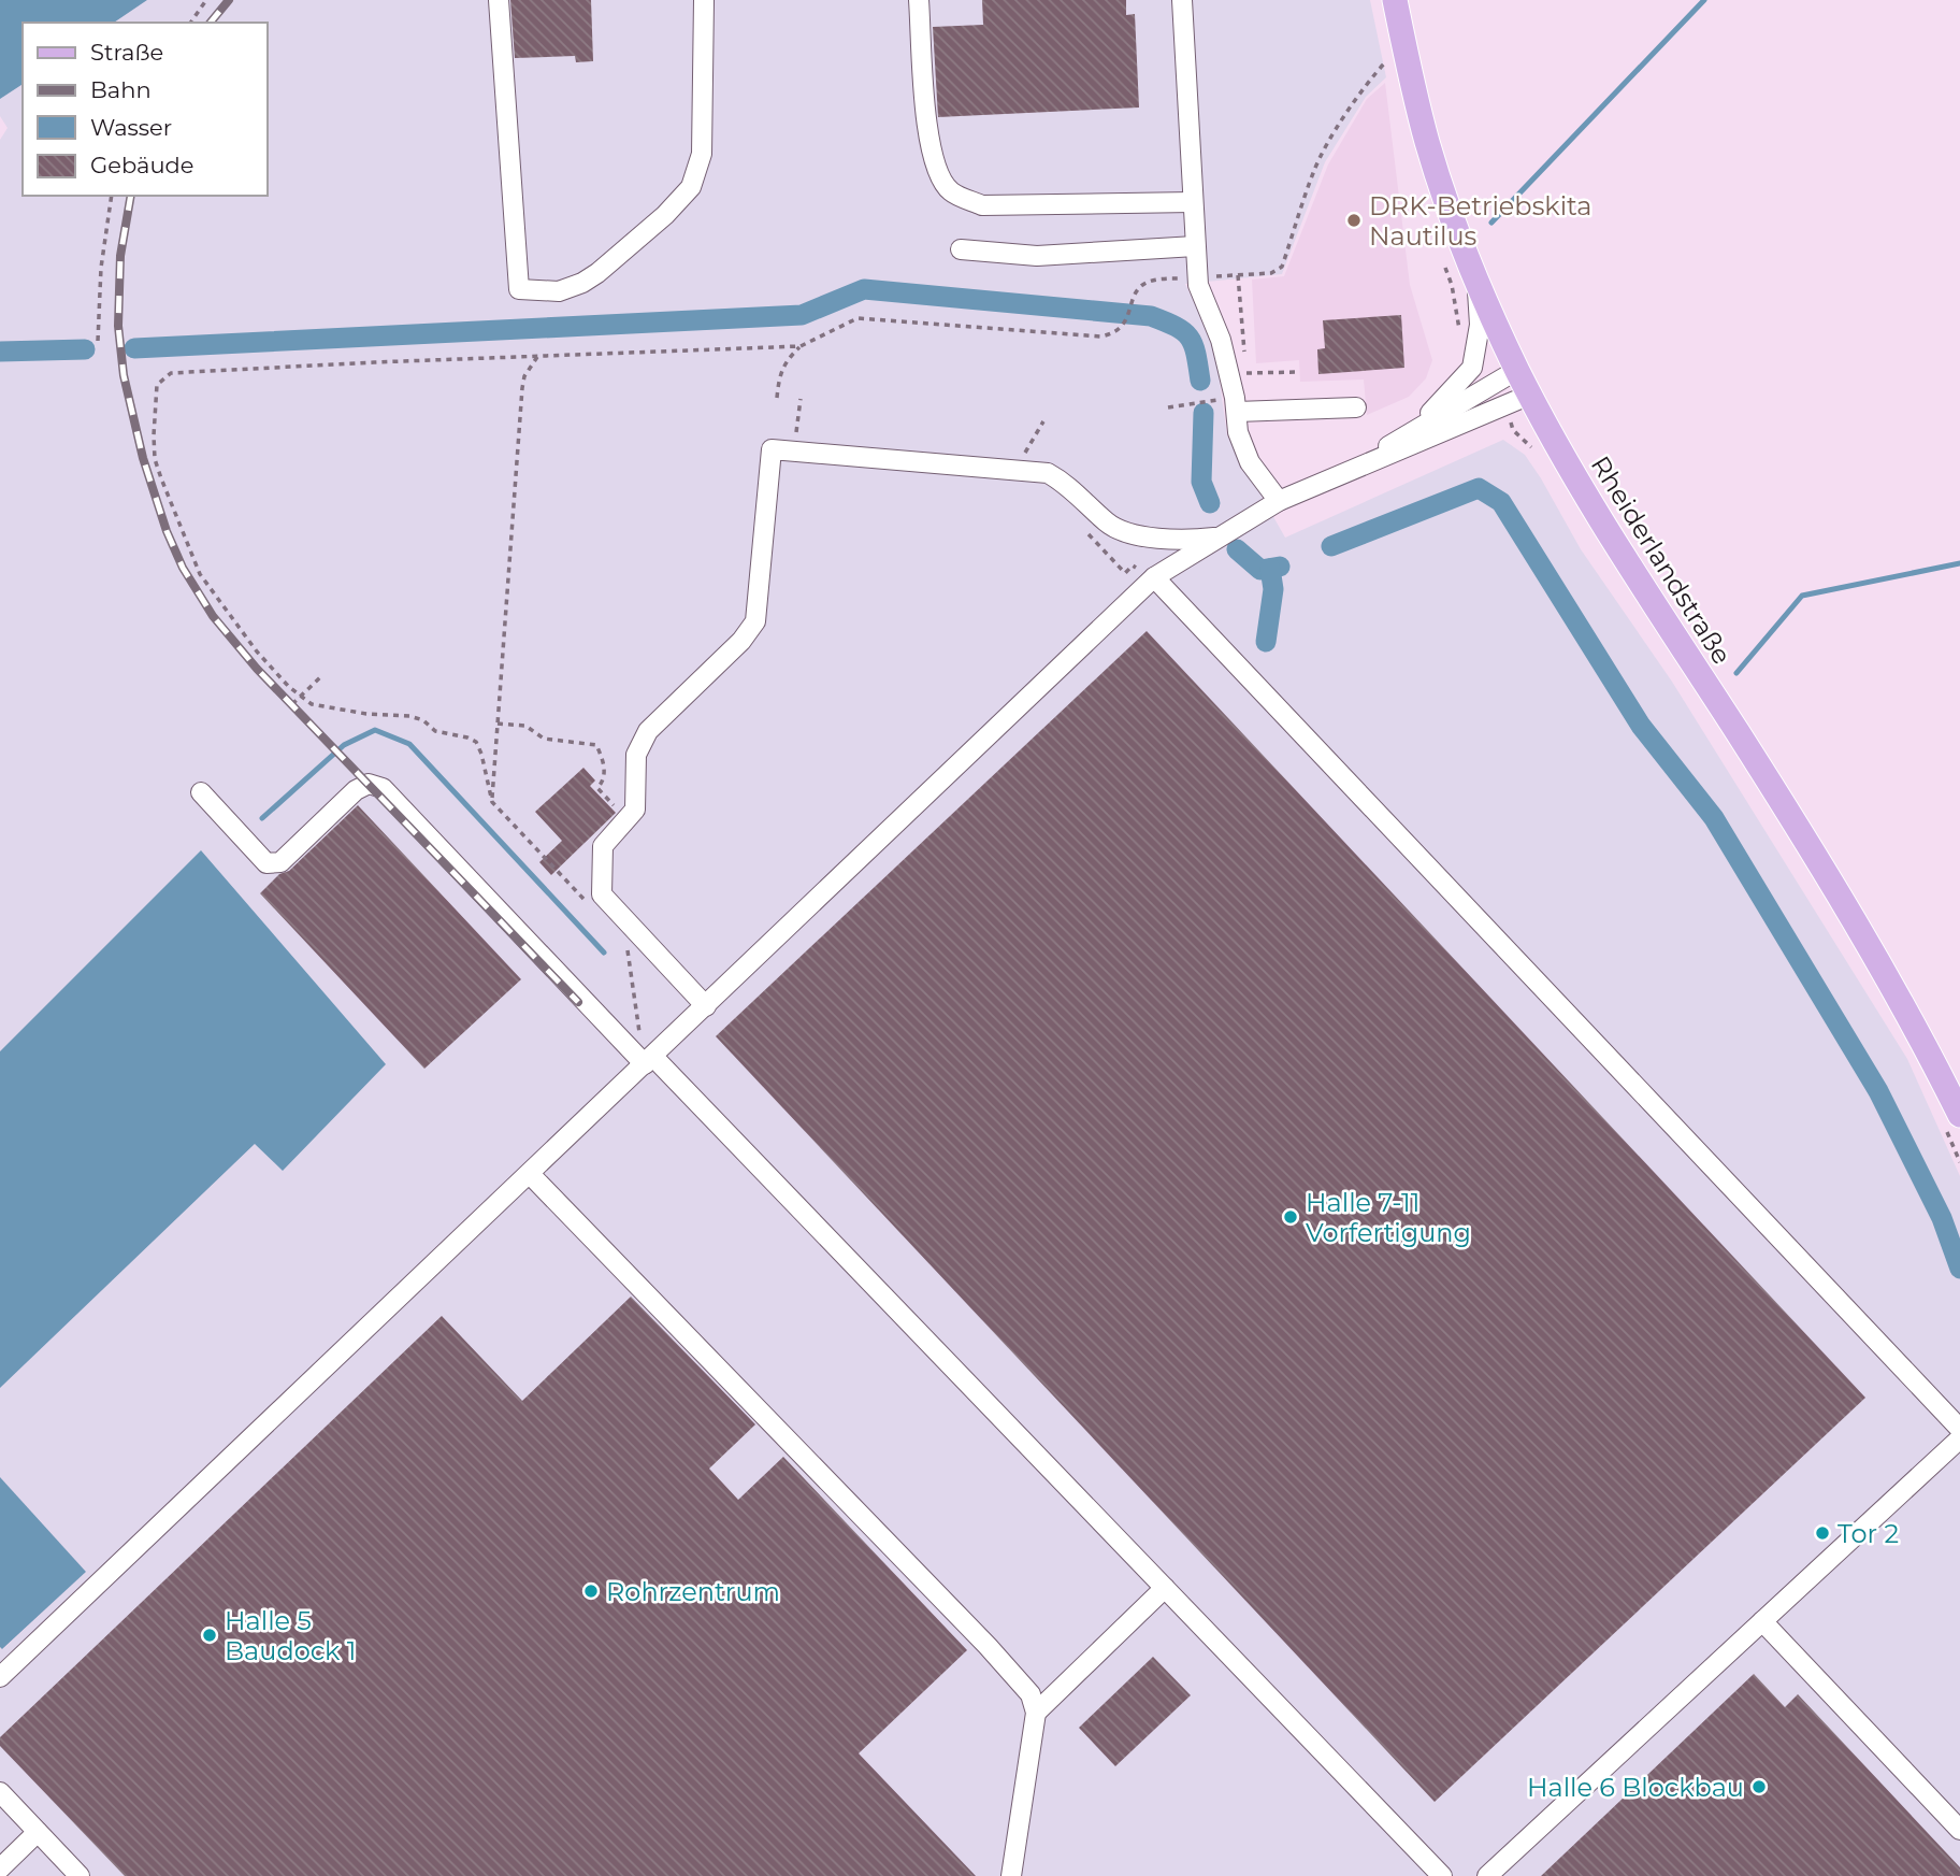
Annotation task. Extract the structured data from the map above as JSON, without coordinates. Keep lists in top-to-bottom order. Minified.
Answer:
{"streets":{"main road":["Rheiderlandstraße"]},"places":["DRK-Betriebskita Nautilus","Halle 7-11 Vorfertigung","Tor 2","Rohrzentrum","Halle 5 Baudock 1","Halle 6 Blockbau"],"legend":["Straße","Bahn","Wasser","Gebäude"]}
